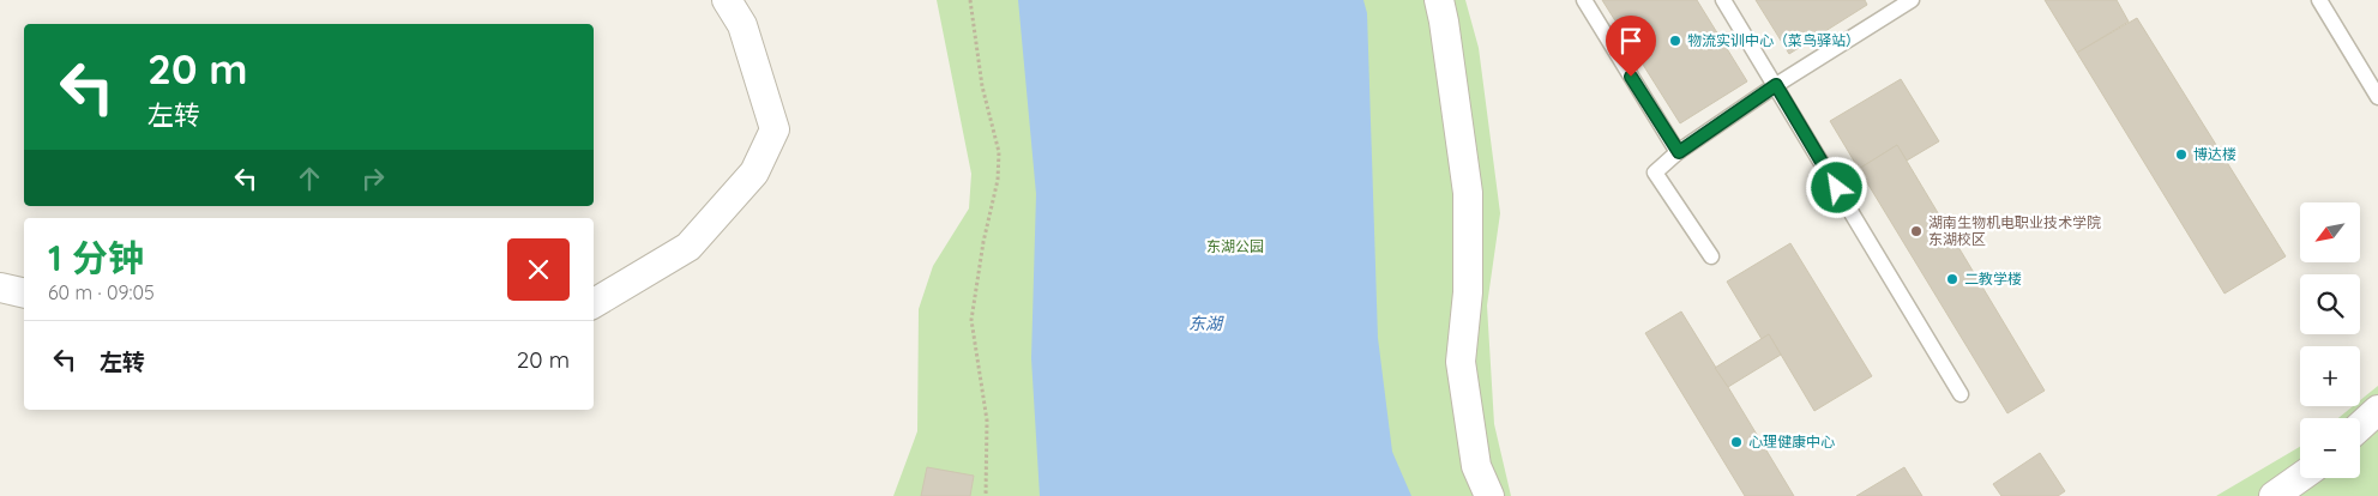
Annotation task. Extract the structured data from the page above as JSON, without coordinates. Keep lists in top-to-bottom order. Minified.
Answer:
{"water":["东湖"],"parks":["东湖公园"],"places":["物流实训中心（菜鸟驿站）","博达楼","湖南生物机电职业技术学院 东湖校区","二教学楼","心理健康中心"],"north":"bottom left","page":{"turn":["20 m","左转"],"map_buttons":["+","−"],"heading":["1 分钟","60 m · 09:05"],"list":[{"name":"左转","value":"20 m"}]}}
